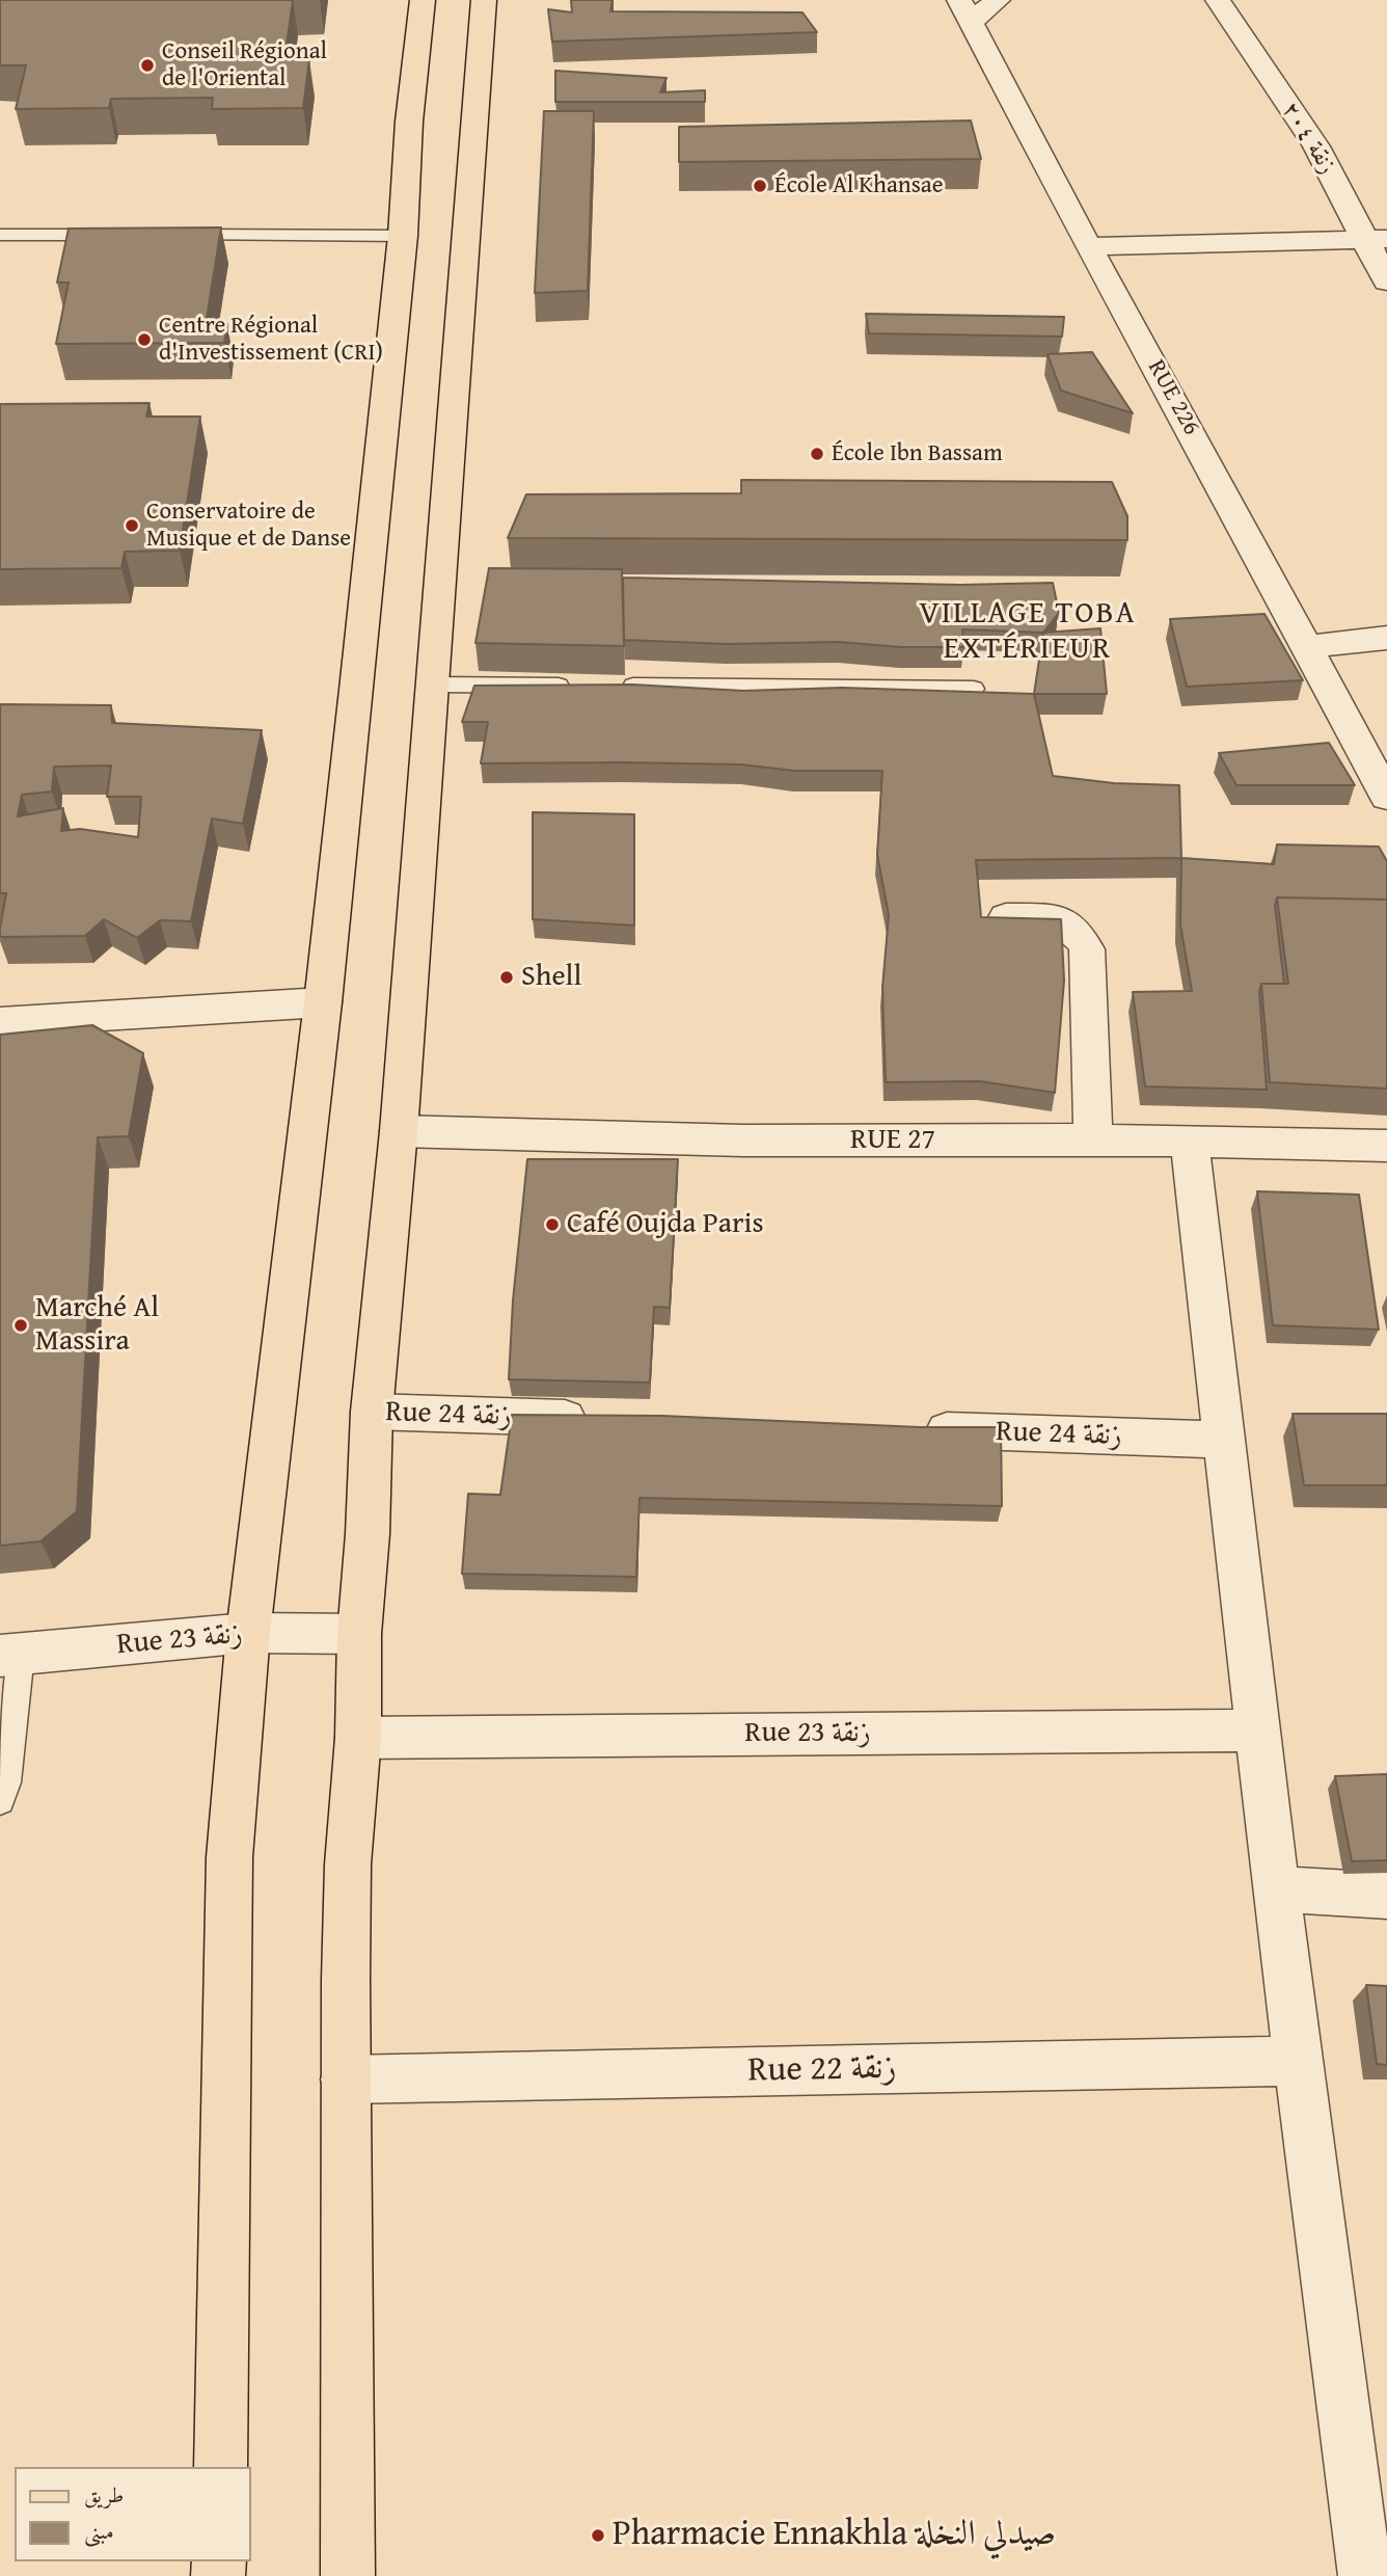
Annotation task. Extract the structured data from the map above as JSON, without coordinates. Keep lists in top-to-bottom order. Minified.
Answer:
{"streets":{"street":["زنقة ٢٠٤","RUE 226","RUE 27","Rue 24 زنقة","Rue 23 زنقة","Rue 22 زنقة"]},"districts":["VILLAGE TOBA EXTÉRIEUR"],"places":["Conseil Régional de l'Oriental","École Al Khansae","Centre Régional d'Investissement (CRI)","École Ibn Bassam","Conservatoire de Musique et de Danse","Shell","Café Oujda Paris","Marché Al Massira","Pharmacie Ennakhla صيدلي النخلة"],"legend":["طريق","مبنى"]}
